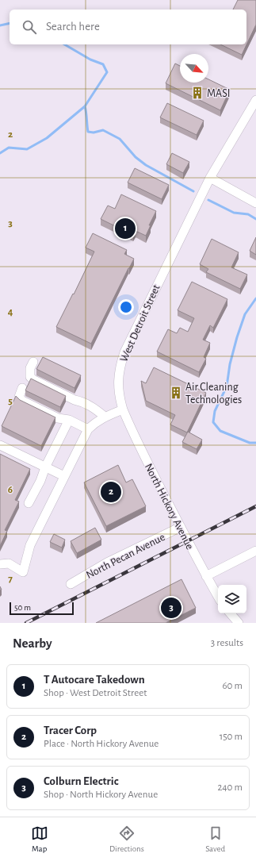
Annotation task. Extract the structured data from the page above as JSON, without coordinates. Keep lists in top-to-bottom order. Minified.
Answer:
{"streets":{"street":["West Detroit Street","North Hickory Avenue","North Pecan Avenue"]},"crossings":[["West Detroit Street","North Hickory Avenue"],["North Hickory Avenue","North Pecan Avenue"]],"places":{"building":["MASI","Air Cleaning Technologies"]},"scale_bar":"50 m","north":"bottom right","page":{"search":"Search here","pins":["1","2","3"],"scale":"50 m","heading":["Nearby","3 results"],"list":[{"mark":"1","name":"T Autocare Takedown","note":"Shop · West Detroit Street","value":"60 m"},{"mark":"2","name":"Tracer Corp","note":"Place · North Hickory Avenue","value":"150 m"},{"mark":"3","name":"Colburn Electric","note":"Shop · North Hickory Avenue","value":"240 m"}],"nav":["Map","Directions","Saved"]},"grid":{"rows":["2","3","4","5","6","7"]}}
